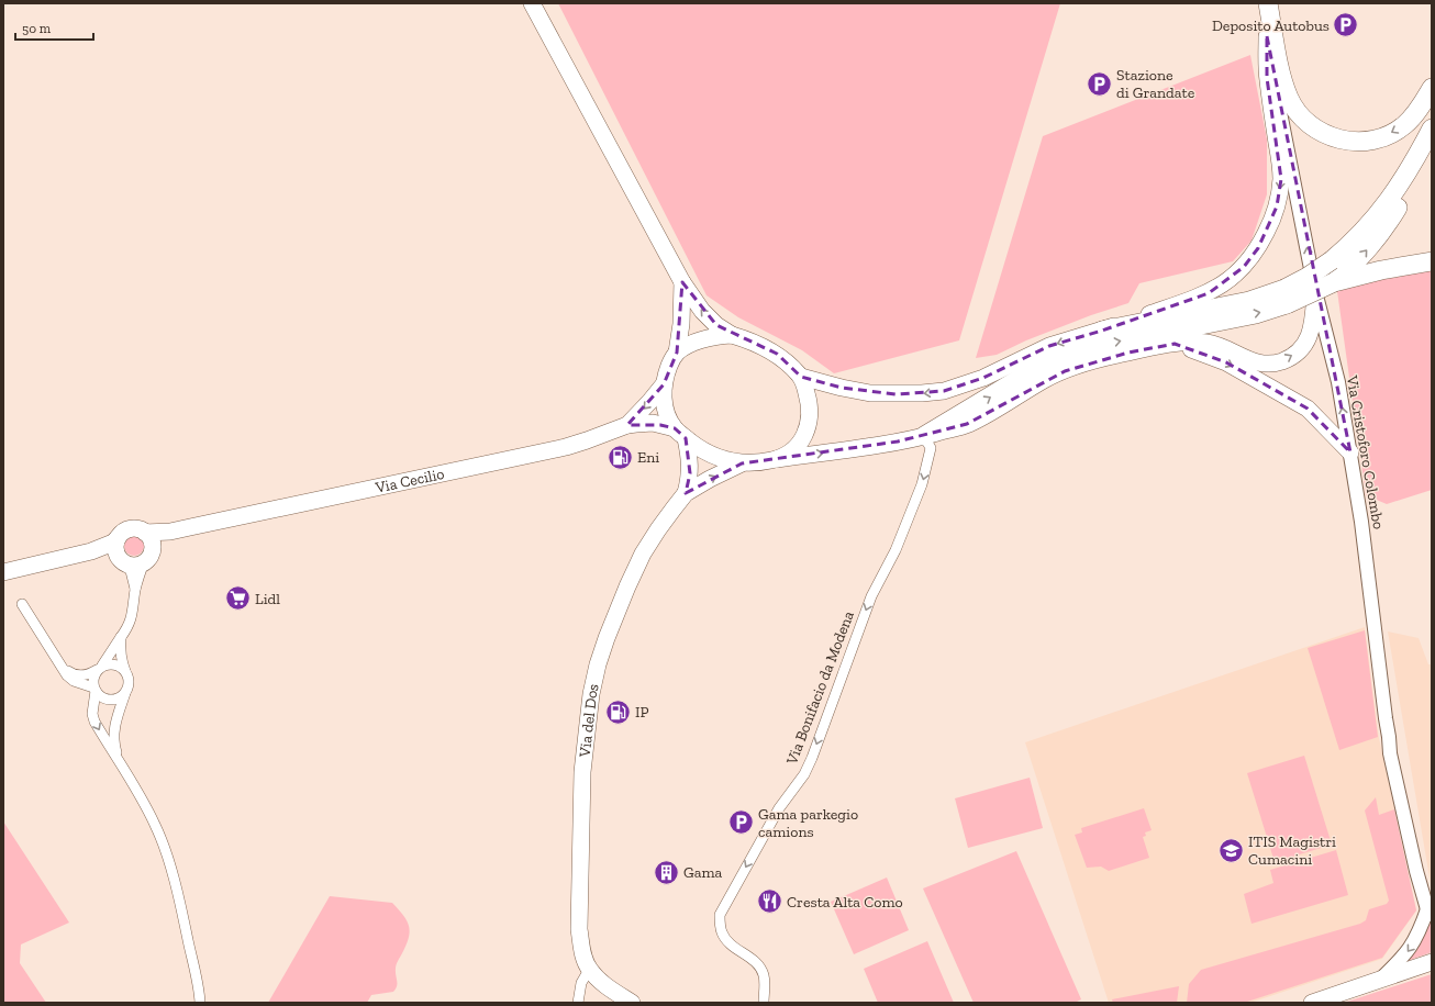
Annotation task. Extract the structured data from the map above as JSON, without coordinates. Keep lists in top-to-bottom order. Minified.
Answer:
{"streets":{"main road":["Via Cecilio","Via del Dos"],"street":["Via Cristoforo Colombo","Via Bonifacio da Modena"]},"crossings":[["Via Cecilio","Via del Dos"]],"one_way":["Via Cristoforo Colombo","Via Bonifacio da Modena"],"places":{"parking":["Deposito Autobus","Stazione di Grandate","Gama parkegio camions"],"fuel station":["Eni","IP"],"supermarket":["Lidl"],"school or university":["ITIS Magistri Cumacini"],"building":["Gama"],"restaurant":["Cresta Alta Como"]},"scale_bar":"50 m"}
